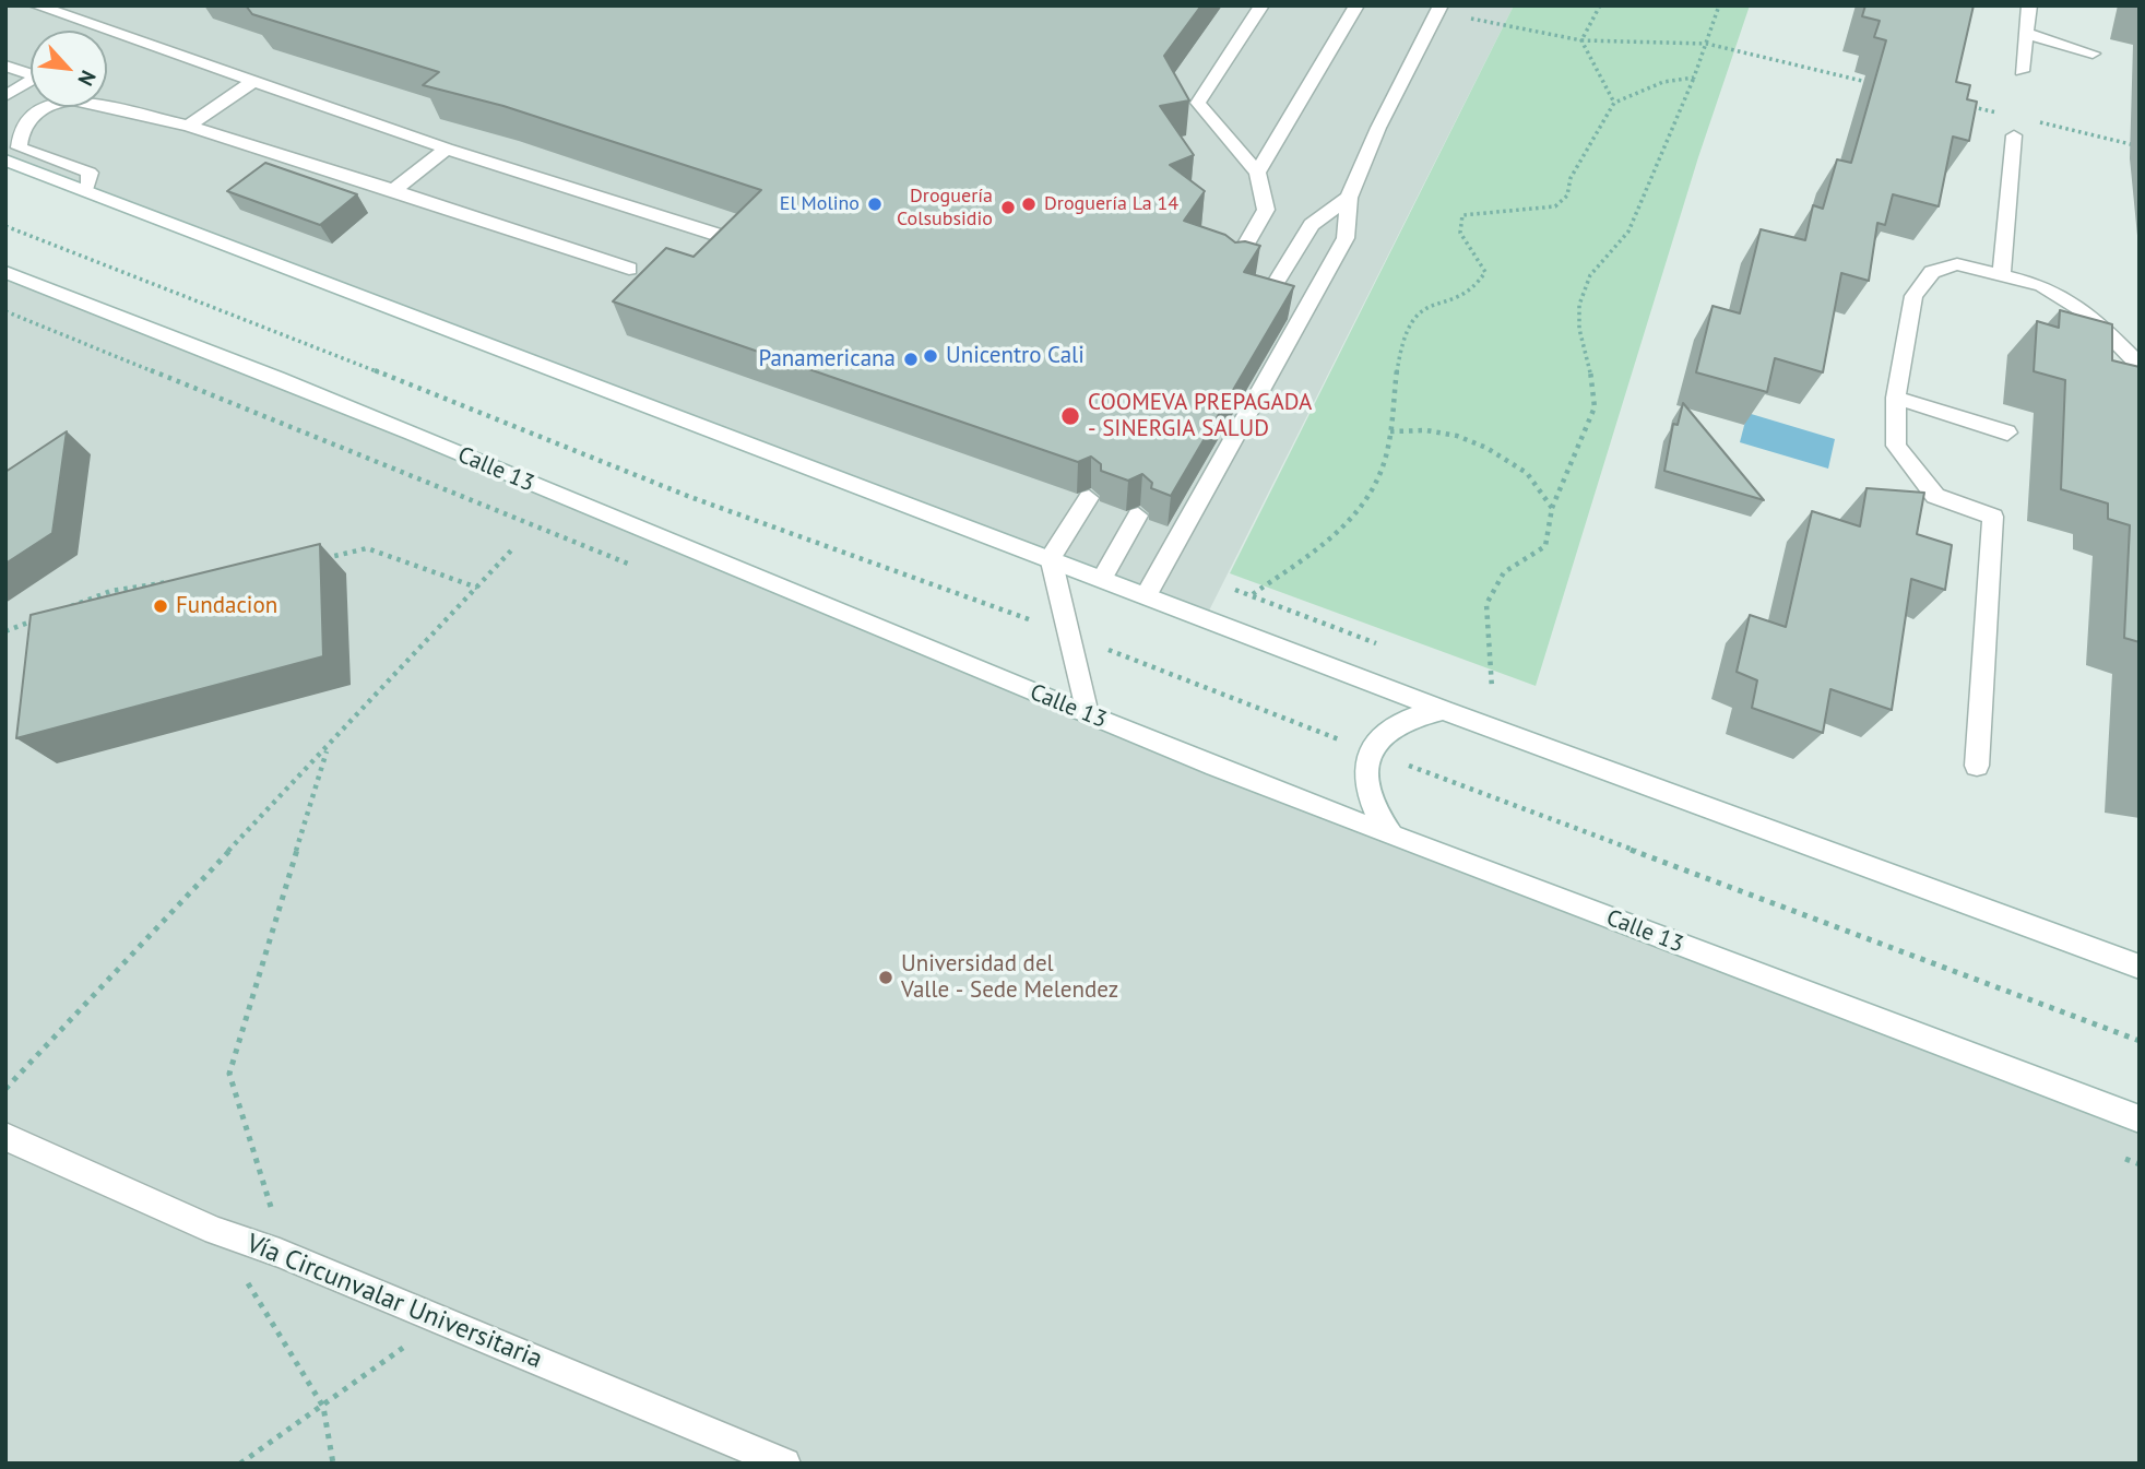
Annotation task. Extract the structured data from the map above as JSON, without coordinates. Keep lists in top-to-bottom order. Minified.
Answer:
{"streets":{"main road":["Calle 13","Vía Circunvalar Universitaria"]},"places":["El Molino","Droguería La 14","Droguería Colsubsidio","Unicentro Cali","Panamericana","COOMEVA PREPAGADA - SINERGIA SALUD","Fundacion","Universidad del Valle - Sede Melendez"],"north":"bottom right"}
